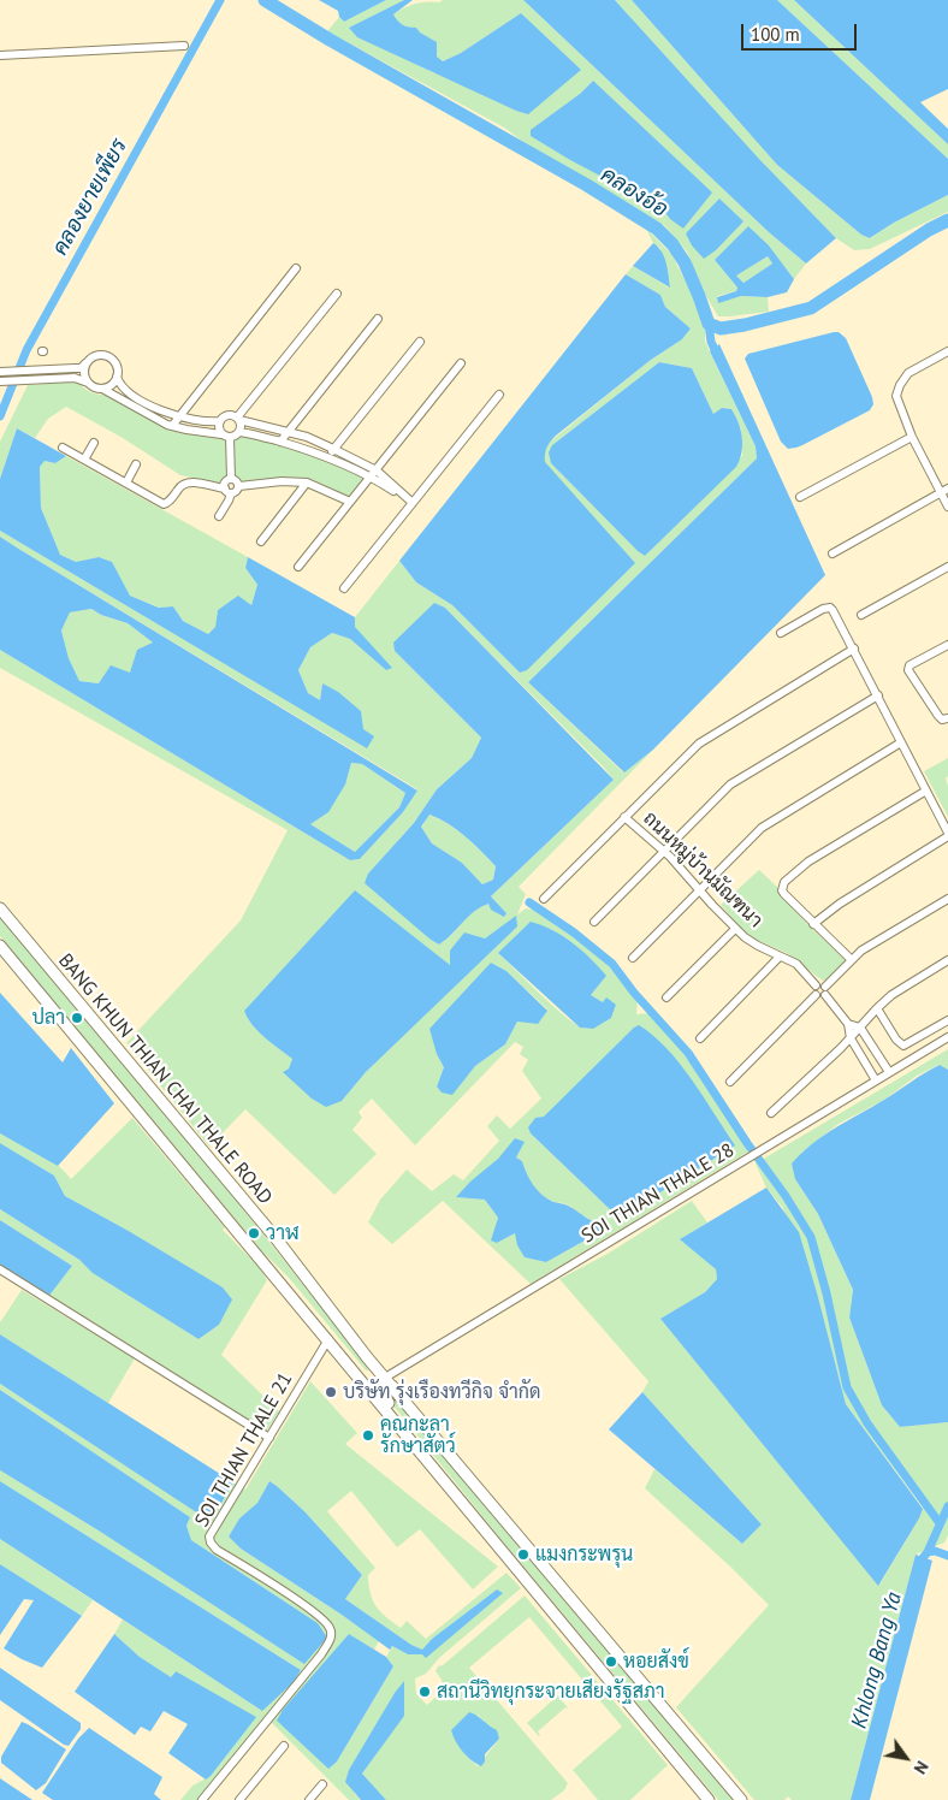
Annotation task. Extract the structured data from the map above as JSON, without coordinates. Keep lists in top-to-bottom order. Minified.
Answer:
{"streets":{"main road":["BANG KHUN THIAN CHAI THALE ROAD"],"street":["ถนนหมู่บ้านมัณฑนา","SOI THIAN THALE 28","SOI THIAN THALE 21"]},"crossings":[["BANG KHUN THIAN CHAI THALE ROAD","SOI THIAN THALE 28"]],"water":["คลองอ้อ","คลองยายเพียร","Khlong Bang Ya"],"places":["ปลา","วาฬ","บริษัท รุ่งเรืองทวีกิจ จำกัด","คุณกะลา รักษาสัตว์","แมงกระพรุน","หอยสังข์","สถานีวิทยุกระจายเสียงรัฐสภา"],"scale_bar":"100 m","north":"bottom right"}
